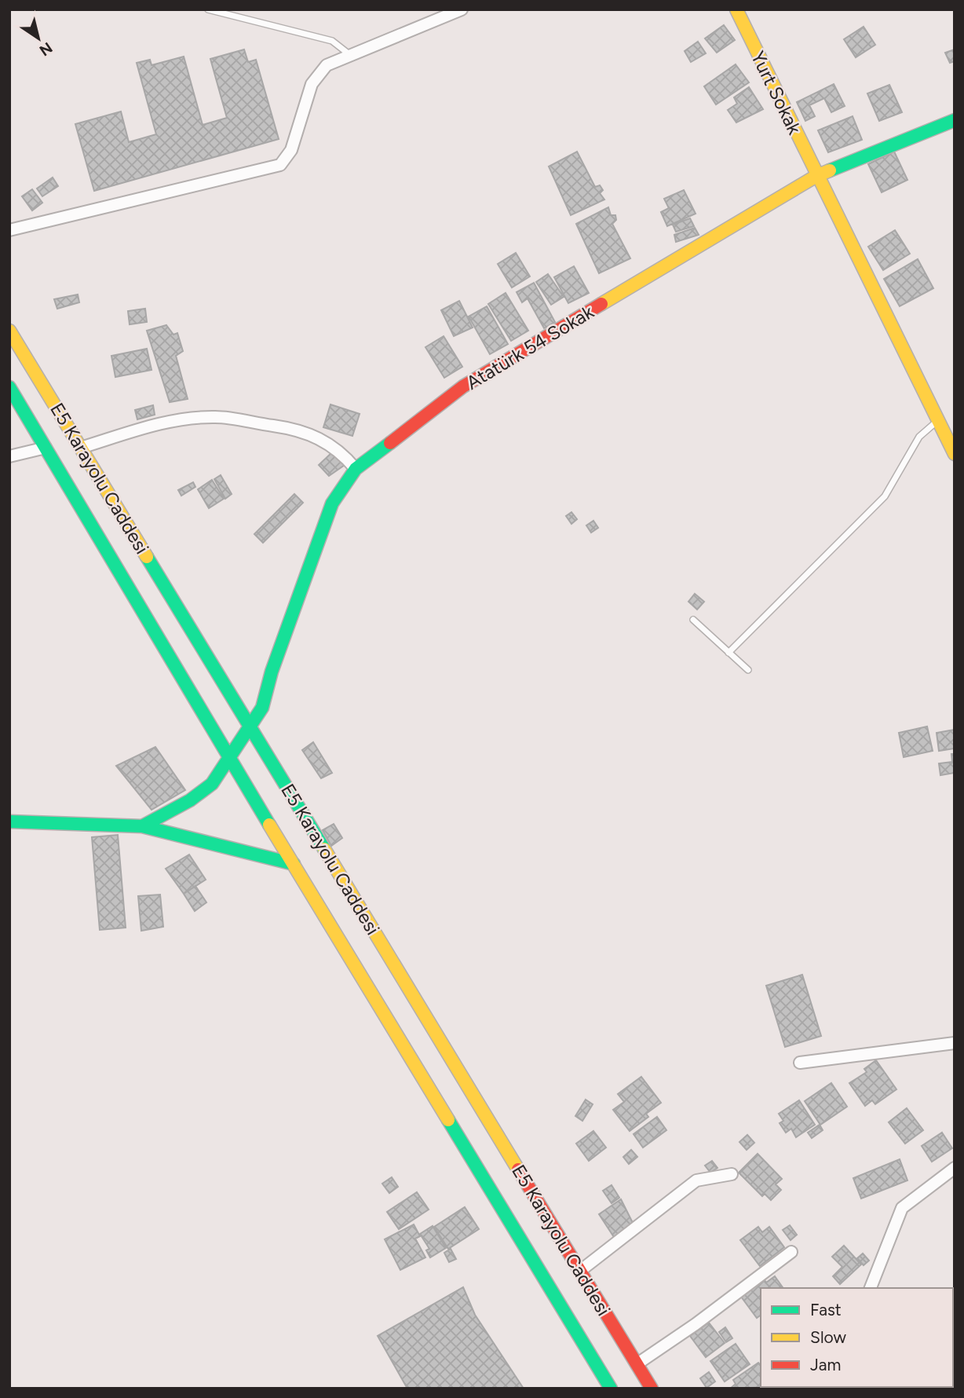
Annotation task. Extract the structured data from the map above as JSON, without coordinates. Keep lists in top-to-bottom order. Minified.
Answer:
{"streets":{"main road":["Yurt Sokak","Atatürk 54 Sokak","E5 Karayolu Caddesi"]},"crossings":[["Yurt Sokak","Atatürk 54 Sokak"],["Atatürk 54 Sokak","E5 Karayolu Caddesi"]],"legend":["Fast","Slow","Jam"],"north":"bottom right"}
